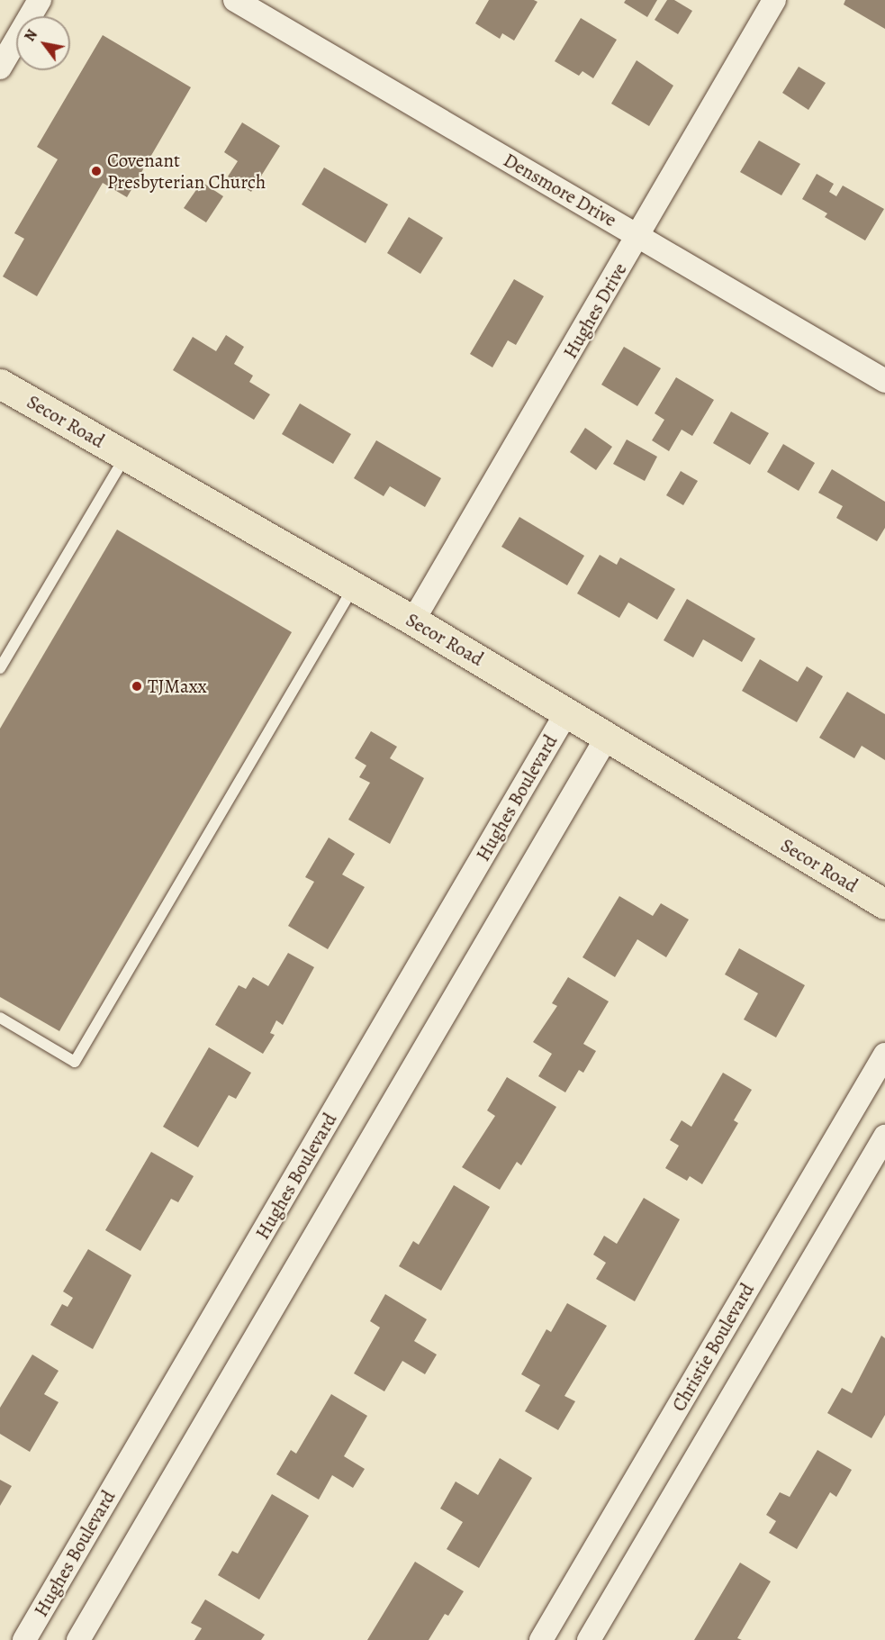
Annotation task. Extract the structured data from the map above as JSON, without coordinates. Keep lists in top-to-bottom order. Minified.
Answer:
{"streets":{"main road":["Secor Road"],"street":["Densmore Drive","Hughes Drive","Hughes Boulevard","Christie Boulevard"]},"crossings":[["Densmore Drive","Hughes Drive"],["Hughes Drive","Secor Road"],["Secor Road","Hughes Boulevard"]],"places":["Covenant Presbyterian Church","TJMaxx"],"north":"top left"}
